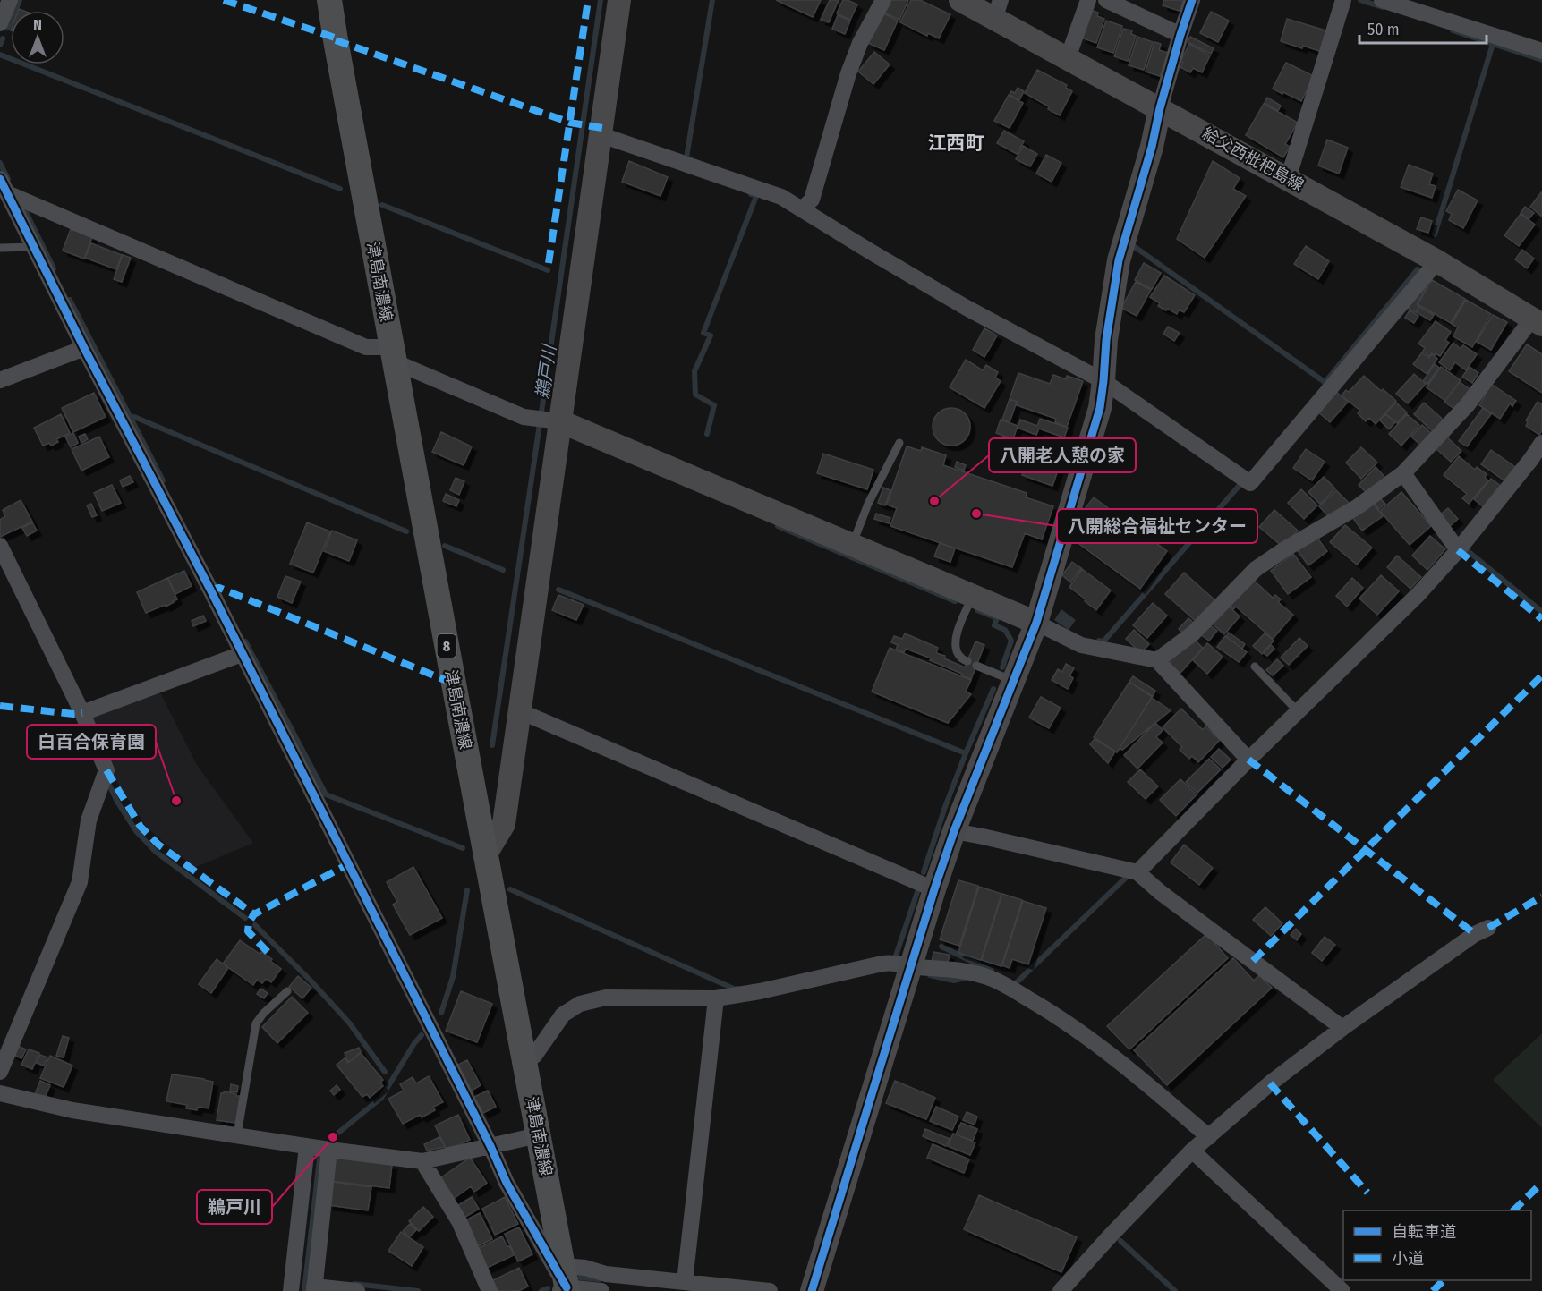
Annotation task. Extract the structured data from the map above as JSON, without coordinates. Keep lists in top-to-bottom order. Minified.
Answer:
{"streets":{"main road":["津島南濃線","8"],"street":["給父西枇杷島線"]},"districts":["江西町"],"water":["鵜戸川"],"places":["八開老人憩の家","八開総合福祉センター","白百合保育園","鵜戸川"],"legend":["自転車道","小道"],"scale_bar":"50 m","north":"top"}
